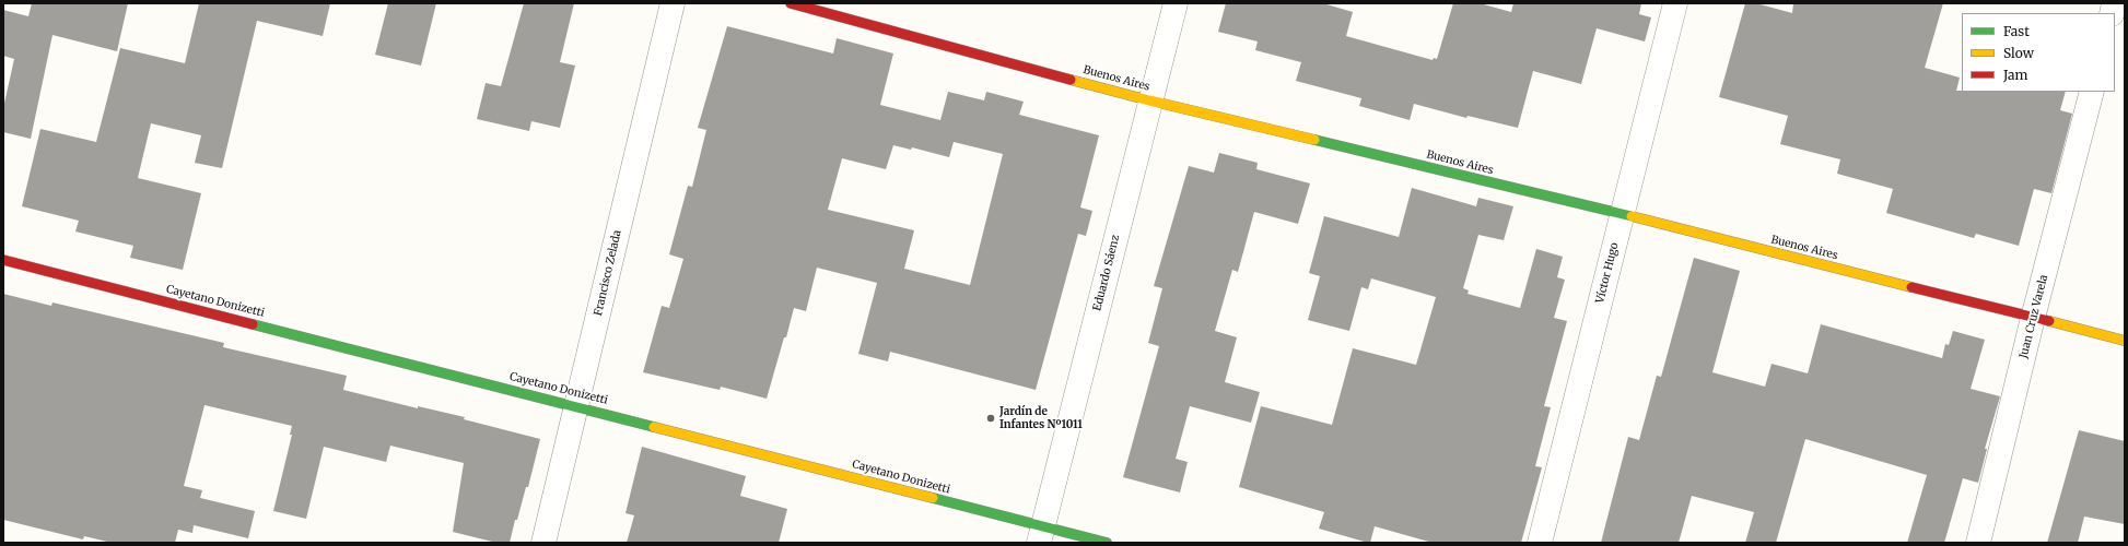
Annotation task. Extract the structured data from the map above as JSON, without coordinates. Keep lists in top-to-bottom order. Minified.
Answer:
{"streets":{"street":["Buenos Aires","Francisco Zelada","Eduardo Sáenz","Víctor Hugo","Cayetano Donizetti","Juan Cruz Varela"]},"crossings":[["Buenos Aires","Eduardo Sáenz"],["Buenos Aires","Víctor Hugo"],["Buenos Aires","Juan Cruz Varela"],["Francisco Zelada","Cayetano Donizetti"],["Eduardo Sáenz","Cayetano Donizetti"]],"places":["Jardín de Infantes Nº1011"],"legend":["Fast","Slow","Jam"]}
